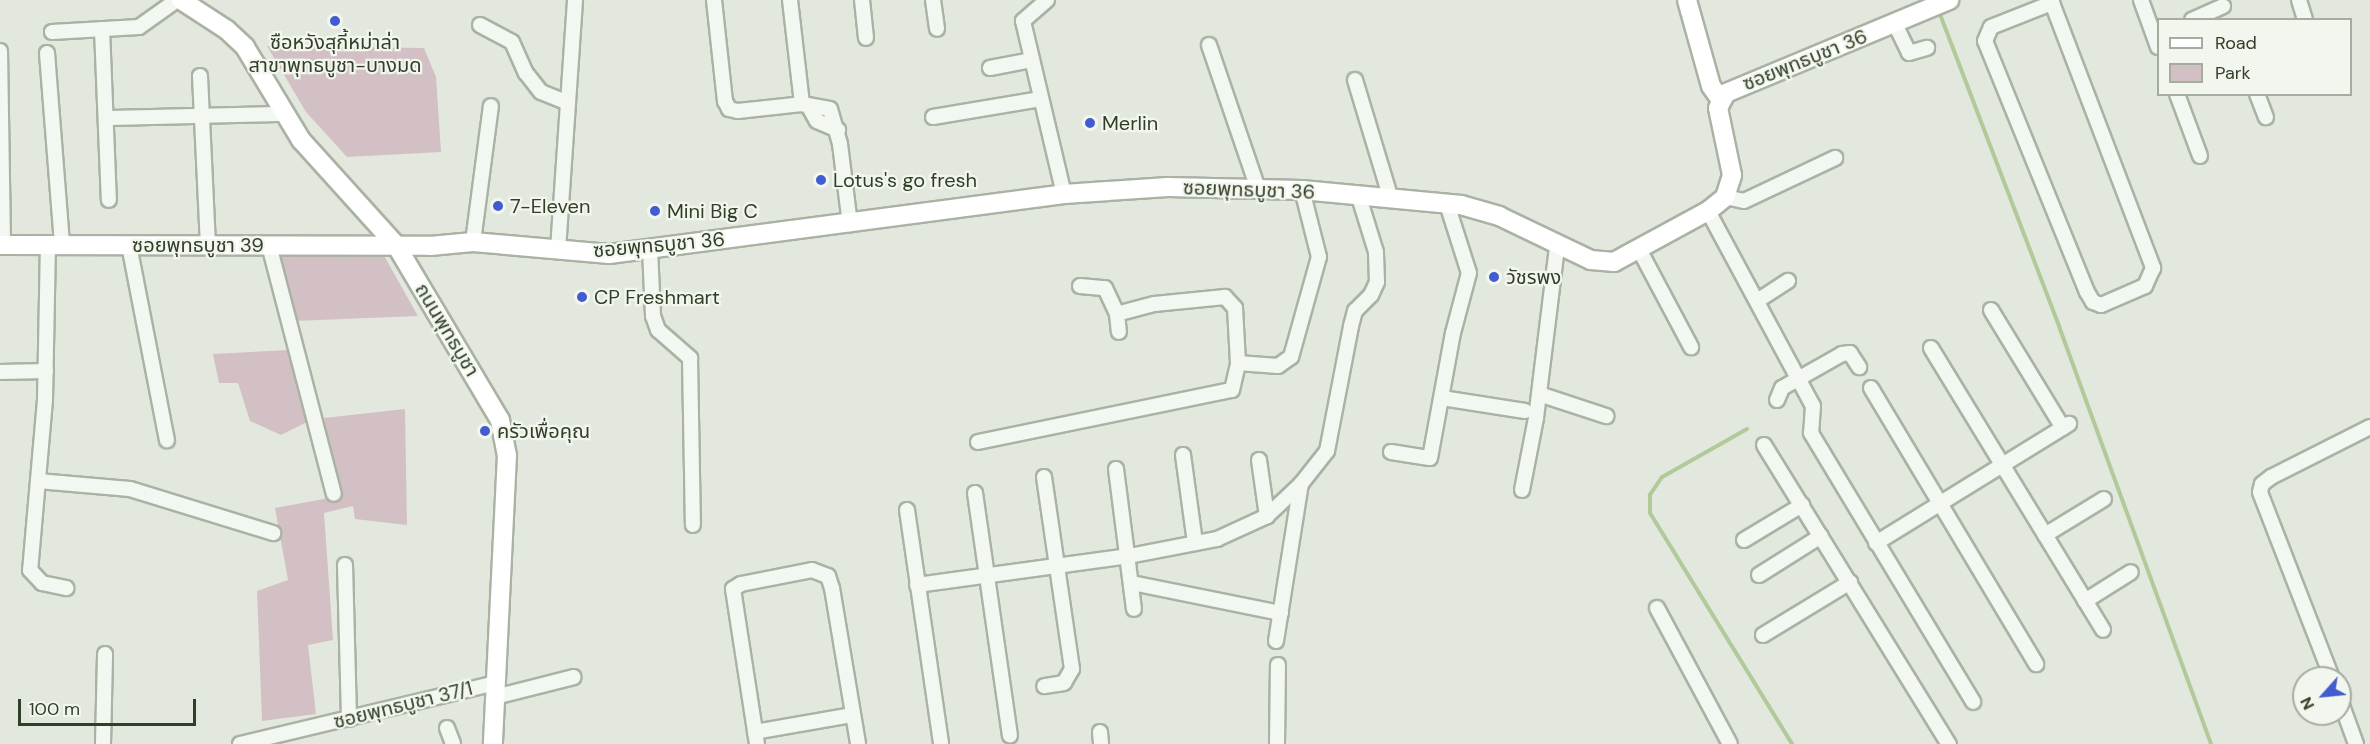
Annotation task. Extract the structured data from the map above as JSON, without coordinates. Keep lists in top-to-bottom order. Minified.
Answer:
{"streets":{"street":["ซอยพุทธบูชา 36","ซอยพุทธบูชา 39","ถนนพุทธบูชา","ซอยพุทธบูชา 37/1"]},"crossings":[["ซอยพุทธบูชา 36","ซอยพุทธบูชา 39"],["ซอยพุทธบูชา 36","ถนนพุทธบูชา"],["ซอยพุทธบูชา 39","ถนนพุทธบูชา"],["ถนนพุทธบูชา","ซอยพุทธบูชา 37/1"]],"places":["ซือหวังสุกี้หม่าล่า สาขาพุทธบูชา-บางมด","Merlin","Lotus's go fresh","7-Eleven","Mini Big C","วัชรพง","CP Freshmart","ครัวเพื่อคุณ"],"legend":["Road","Park"],"scale_bar":"100 m","north":"bottom left"}
